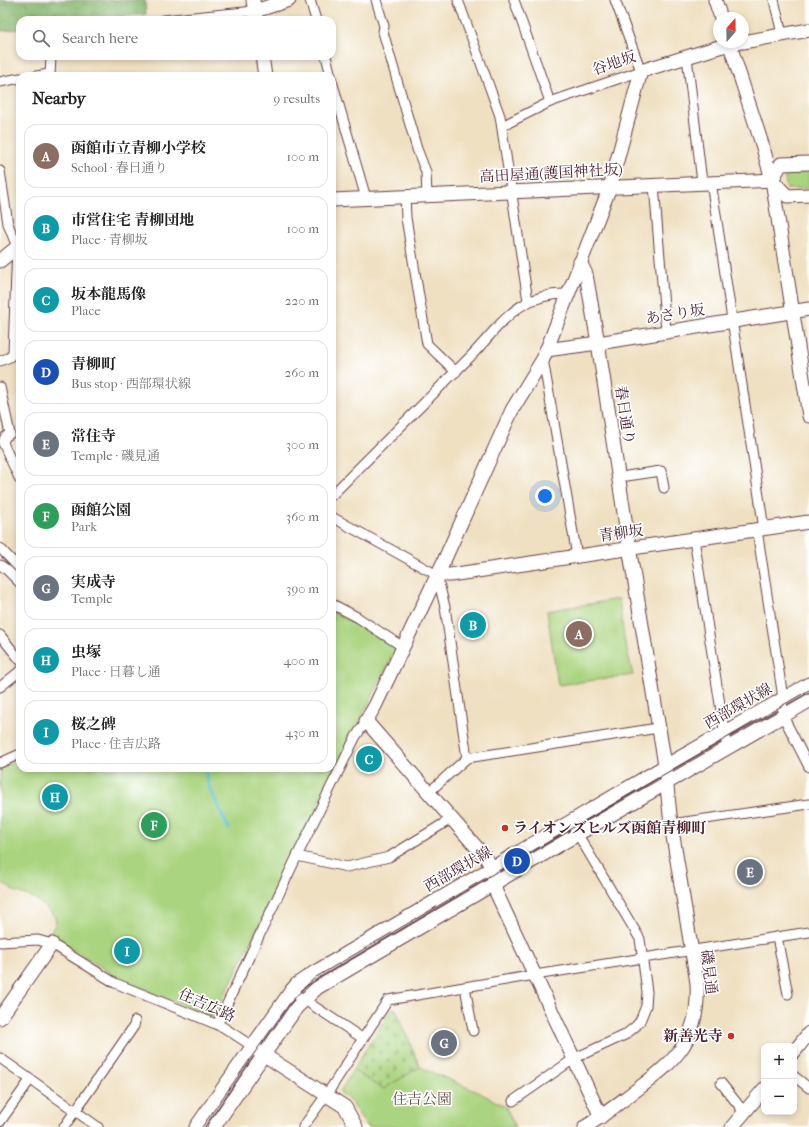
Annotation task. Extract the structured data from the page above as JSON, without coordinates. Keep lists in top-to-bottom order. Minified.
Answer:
{"streets":{"street":["谷地坂","高田屋通(護国神社坂)","あさり坂","春日通り","青柳坂","西部環状線","磯見通","住吉広路"]},"crossings":[["あさり坂","春日通り"],["春日通り","青柳坂"],["春日通り","西部環状線"],["春日通り","磯見通"],["西部環状線","磯見通"],["西部環状線","住吉広路"]],"parks":["住吉公園"],"places":["ライオンズヒルズ函館青柳町","新善光寺"],"north":"top","page":{"search":"Search here","heading":["Nearby","9 results"],"list":[{"mark":"A","name":"函館市立青柳小学校","note":"School · 春日通り","value":"100 m"},{"mark":"B","name":"市営住宅 青柳団地","note":"Place · 青柳坂","value":"100 m"},{"mark":"C","name":"坂本龍馬像","note":"Place","value":"220 m"},{"mark":"D","name":"青柳町","note":"Bus stop · 西部環状線","value":"260 m"},{"mark":"E","name":"常住寺","note":"Temple · 磯見通","value":"300 m"},{"mark":"F","name":"函館公園","note":"Park","value":"360 m"},{"mark":"G","name":"実成寺","note":"Temple","value":"390 m"},{"mark":"H","name":"虫塚","note":"Place · 日暮し通","value":"400 m"},{"mark":"I","name":"桜之碑","note":"Place · 住吉広路","value":"430 m"}],"pins":["B","A","C","H","F","D","E","I","G"],"map_buttons":["+","−"]}}
